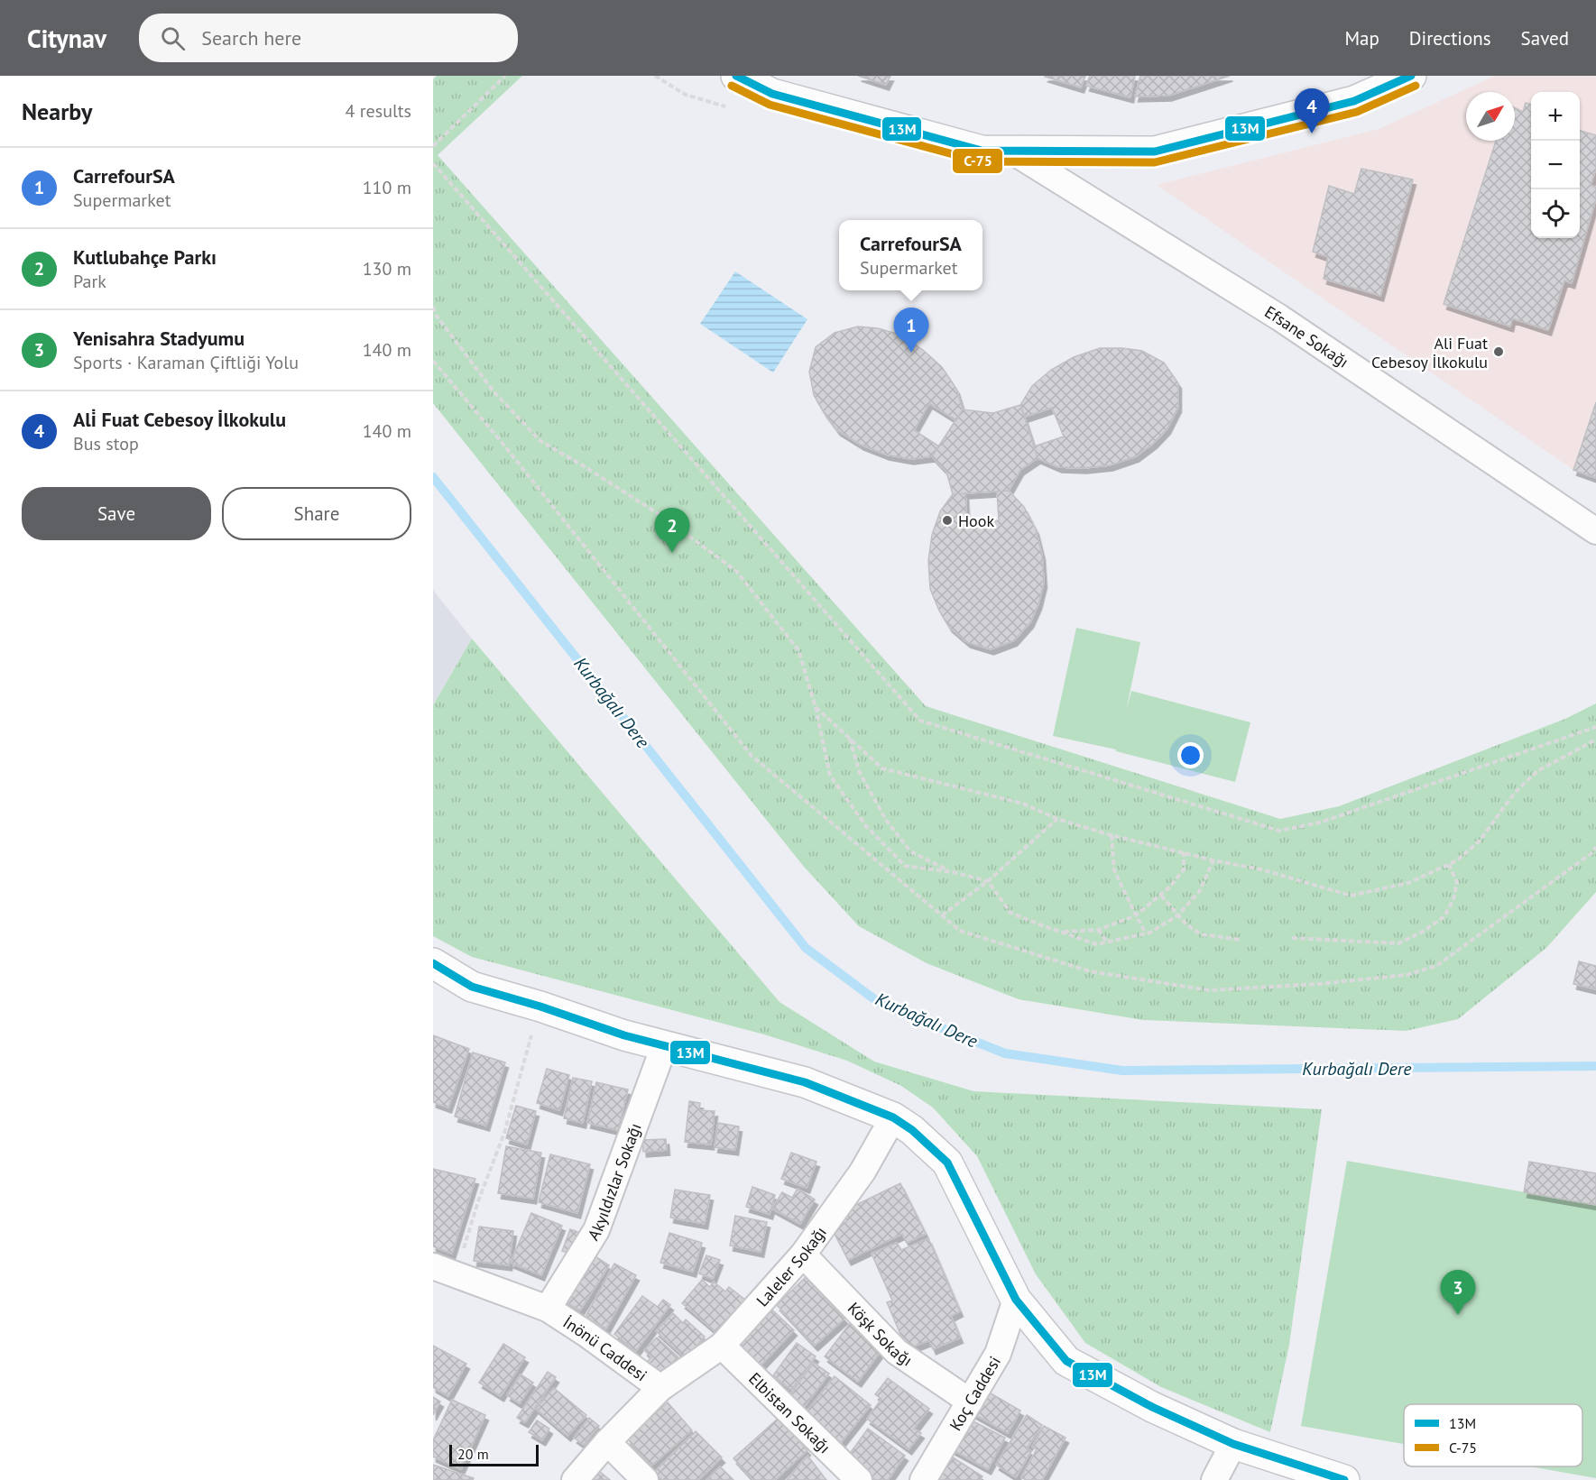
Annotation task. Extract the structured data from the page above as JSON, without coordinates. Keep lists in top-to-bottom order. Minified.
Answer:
{"streets":{"street":["Efsane Sokağı","Akyıldızlar Sokağı","Laleler Sokağı","Köşk Sokağı","İnönü Caddesi","Koç Caddesi","Elbistan Sokağı"]},"crossings":[["Akyıldızlar Sokağı","İnönü Caddesi"],["Laleler Sokağı","Köşk Sokağı"],["Laleler Sokağı","İnönü Caddesi"],["Laleler Sokağı","Elbistan Sokağı"],["Köşk Sokağı","Koç Caddesi"]],"water":["Kurbağalı Dere"],"places":["Ali Fuat Cebesoy İlkokulu","Hook"],"lines":["transit line 13M","transit line C-75"],"legend":["13M","C-75"],"scale_bar":"20 m","north":"top right","page":{"header":"Citynav","search":"Search here","nav":["Map","Directions","Saved"],"heading":["Nearby","4 results"],"pins":["4","1","2","3"],"map_buttons":["+","−"],"list":[{"mark":"1","name":"CarrefourSA","note":"Supermarket","value":"110 m"},{"mark":"2","name":"Kutlubahçe Parkı","note":"Park","value":"130 m"},{"mark":"3","name":"Yenisahra Stadyumu","note":"Sports · Karaman Çiftliği Yolu","value":"140 m"},{"mark":"4","name":"Ali̇ Fuat Cebesoy İlkokulu","note":"Bus stop","value":"140 m"}],"popup":["CarrefourSA","Supermarket"],"buttons":["Save","Share"],"scale":"20 m"}}
